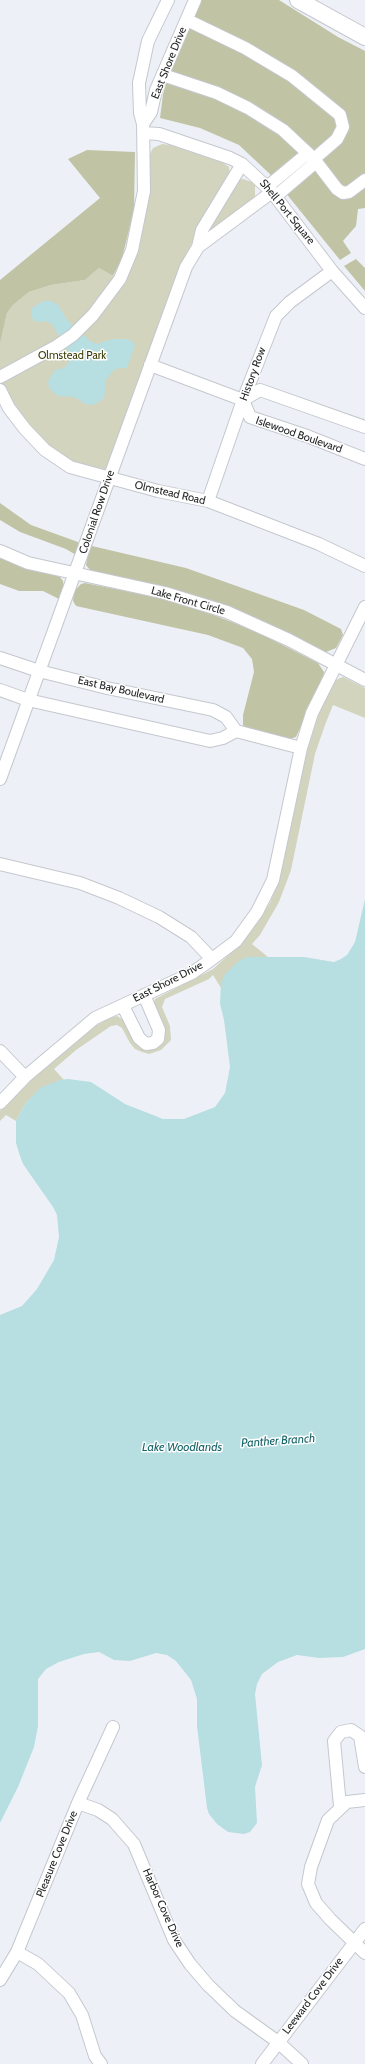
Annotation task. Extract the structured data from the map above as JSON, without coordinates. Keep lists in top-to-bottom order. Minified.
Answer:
{"streets":{"street":["East Shore Drive","Shell Port Square","History Row","Islewood Boulevard","Olmstead Road","Colonial Row Drive","Lake Front Circle","East Bay Boulevard","Pleasure Cove Drive","Harbor Cove Drive","Leeward Cove Drive"]},"crossings":[["East Shore Drive","Shell Port Square"],["East Shore Drive","Colonial Row Drive"],["East Shore Drive","Lake Front Circle"],["Shell Port Square","History Row"],["Shell Port Square","Colonial Row Drive"],["History Row","Islewood Boulevard"],["History Row","Olmstead Road"],["Olmstead Road","Colonial Row Drive"],["Colonial Row Drive","Lake Front Circle"],["Colonial Row Drive","East Bay Boulevard"],["Pleasure Cove Drive","Harbor Cove Drive"],["Harbor Cove Drive","Leeward Cove Drive"]],"water":["Panther Branch","Lake Woodlands"],"parks":["Olmstead Park"]}
